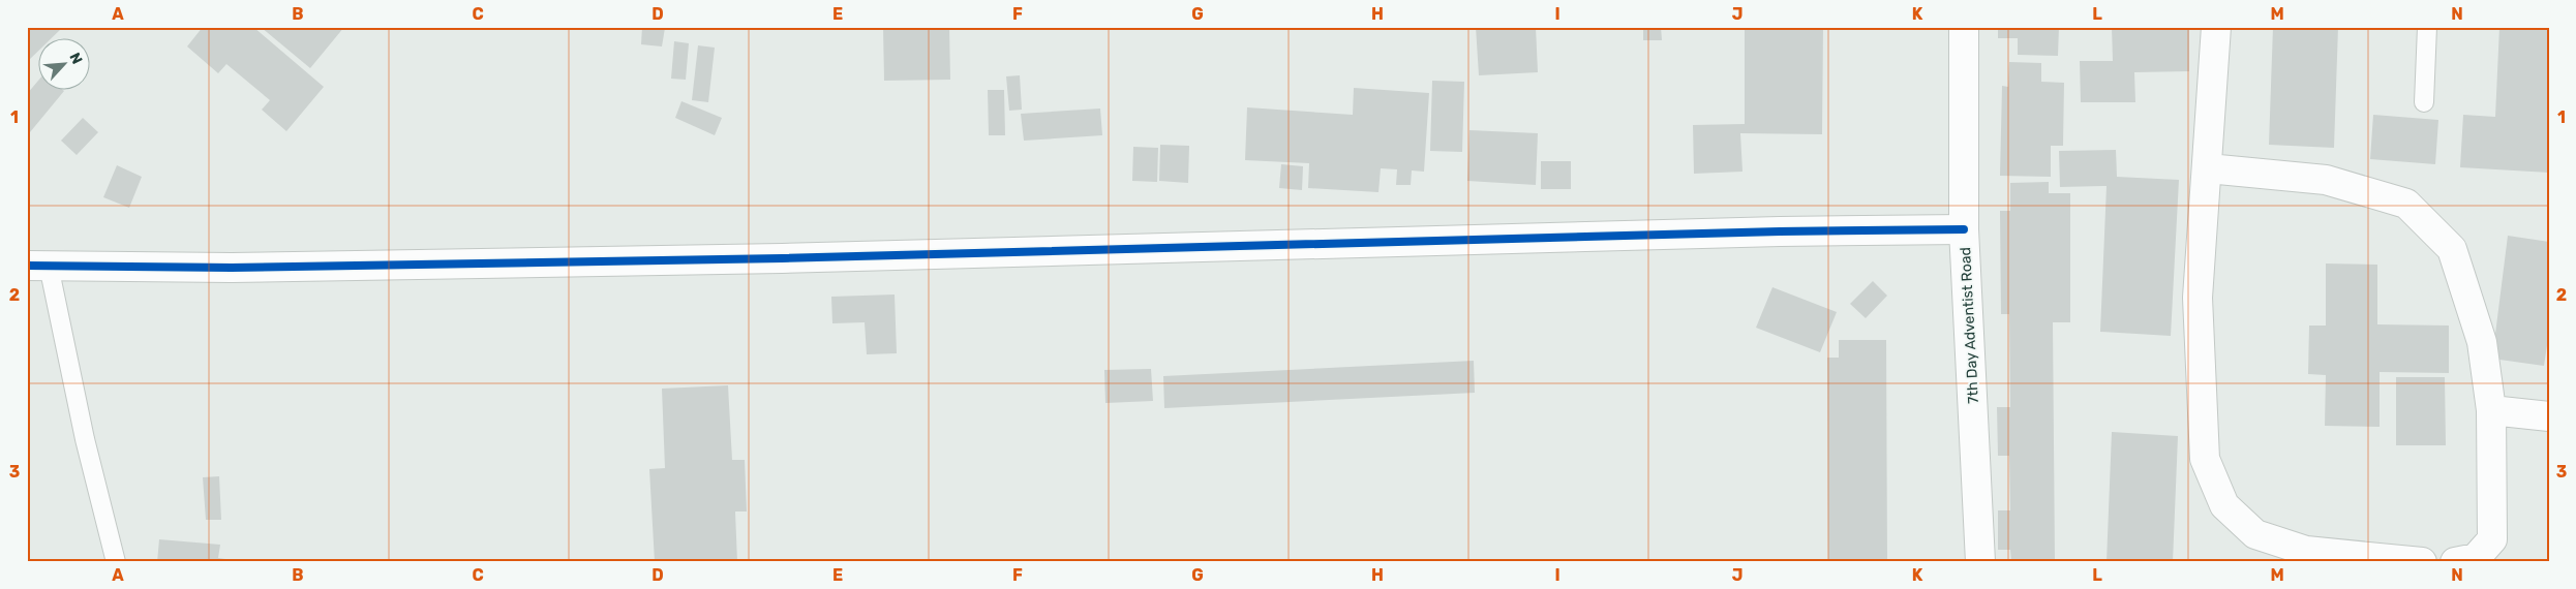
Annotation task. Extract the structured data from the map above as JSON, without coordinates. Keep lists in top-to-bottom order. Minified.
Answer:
{"streets":{"street":["7th Day Adventist Road"]},"north":"top right","grid":{"columns":["A","B","C","D","E","F","G","H","I","J","K","L","M","N"],"rows":["1","2","3"]}}
